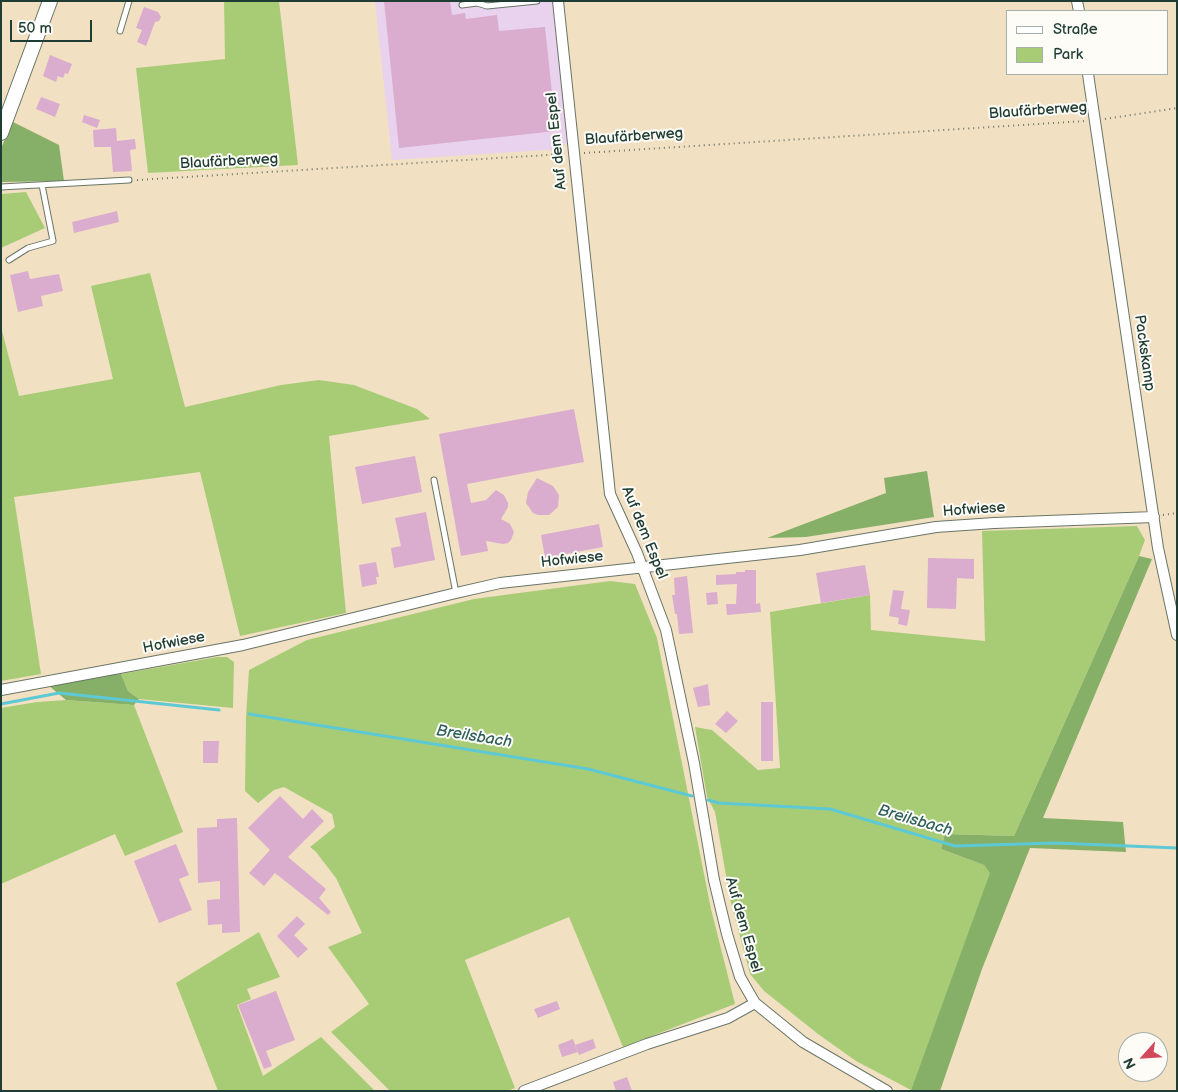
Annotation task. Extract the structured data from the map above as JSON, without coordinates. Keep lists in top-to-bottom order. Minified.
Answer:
{"streets":{"street":["Auf dem Espel","Packskamp","Hofwiese"],"path":["Blaufärberweg"]},"crossings":[["Blaufärberweg","Auf dem Espel"],["Blaufärberweg","Packskamp"],["Auf dem Espel","Hofwiese"],["Packskamp","Hofwiese"]],"water":["Breilsbach"],"legend":["Straße","Park"],"scale_bar":"50 m","north":"bottom left"}
